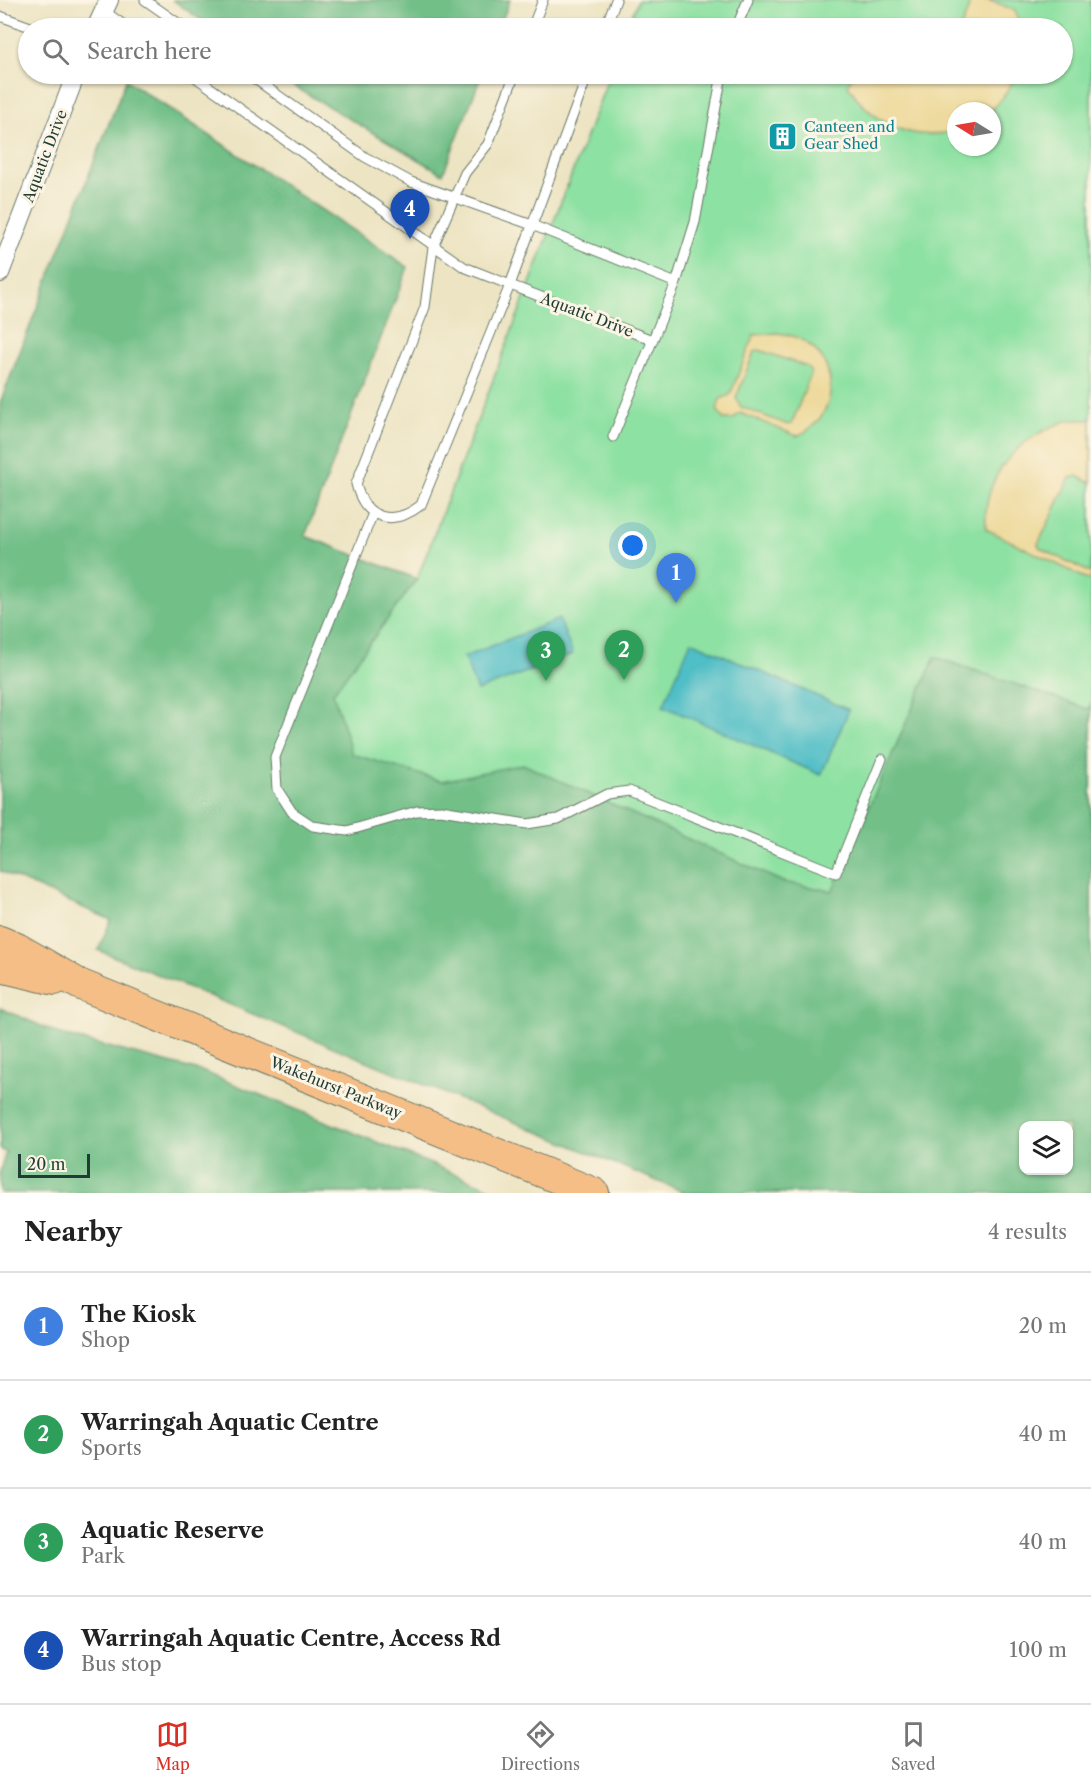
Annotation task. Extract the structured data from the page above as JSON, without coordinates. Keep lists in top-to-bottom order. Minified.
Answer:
{"streets":{"main road":["Wakehurst Parkway"],"street":["Aquatic Drive"]},"places":{"building":["Canteen and Gear Shed"]},"scale_bar":"20 m","north":"left","page":{"search":"Search here","pins":["4","1","2","3"],"scale":"20 m","heading":["Nearby","4 results"],"list":[{"mark":"1","name":"The Kiosk","note":"Shop","value":"20 m"},{"mark":"2","name":"Warringah Aquatic Centre","note":"Sports","value":"40 m"},{"mark":"3","name":"Aquatic Reserve","note":"Park","value":"40 m"},{"mark":"4","name":"Warringah Aquatic Centre, Access Rd","note":"Bus stop","value":"100 m"}],"nav":["Map","Directions","Saved"]}}
